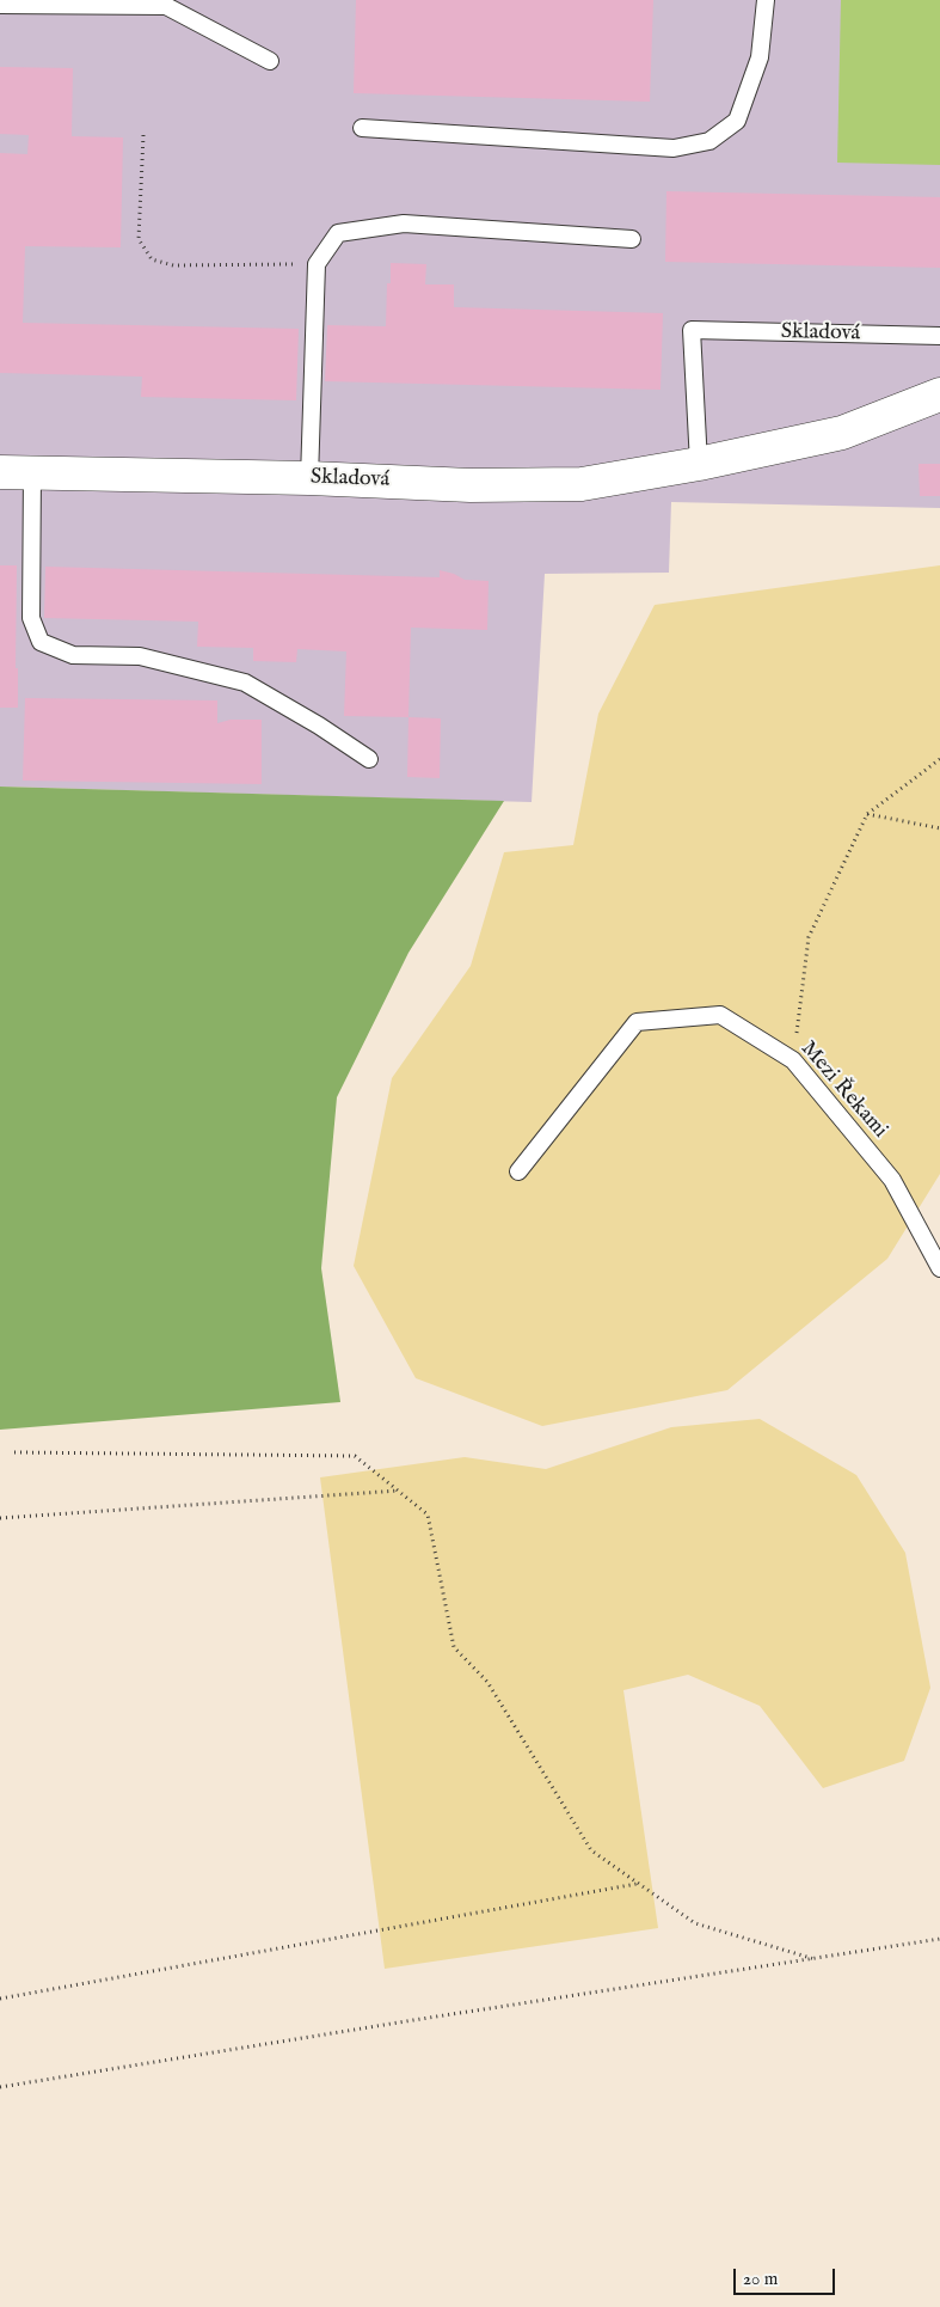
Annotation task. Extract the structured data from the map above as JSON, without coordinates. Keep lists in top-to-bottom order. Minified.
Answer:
{"streets":{"street":["Skladová"],"lane":["Mezi Řekami"]},"scale_bar":"20 m"}
